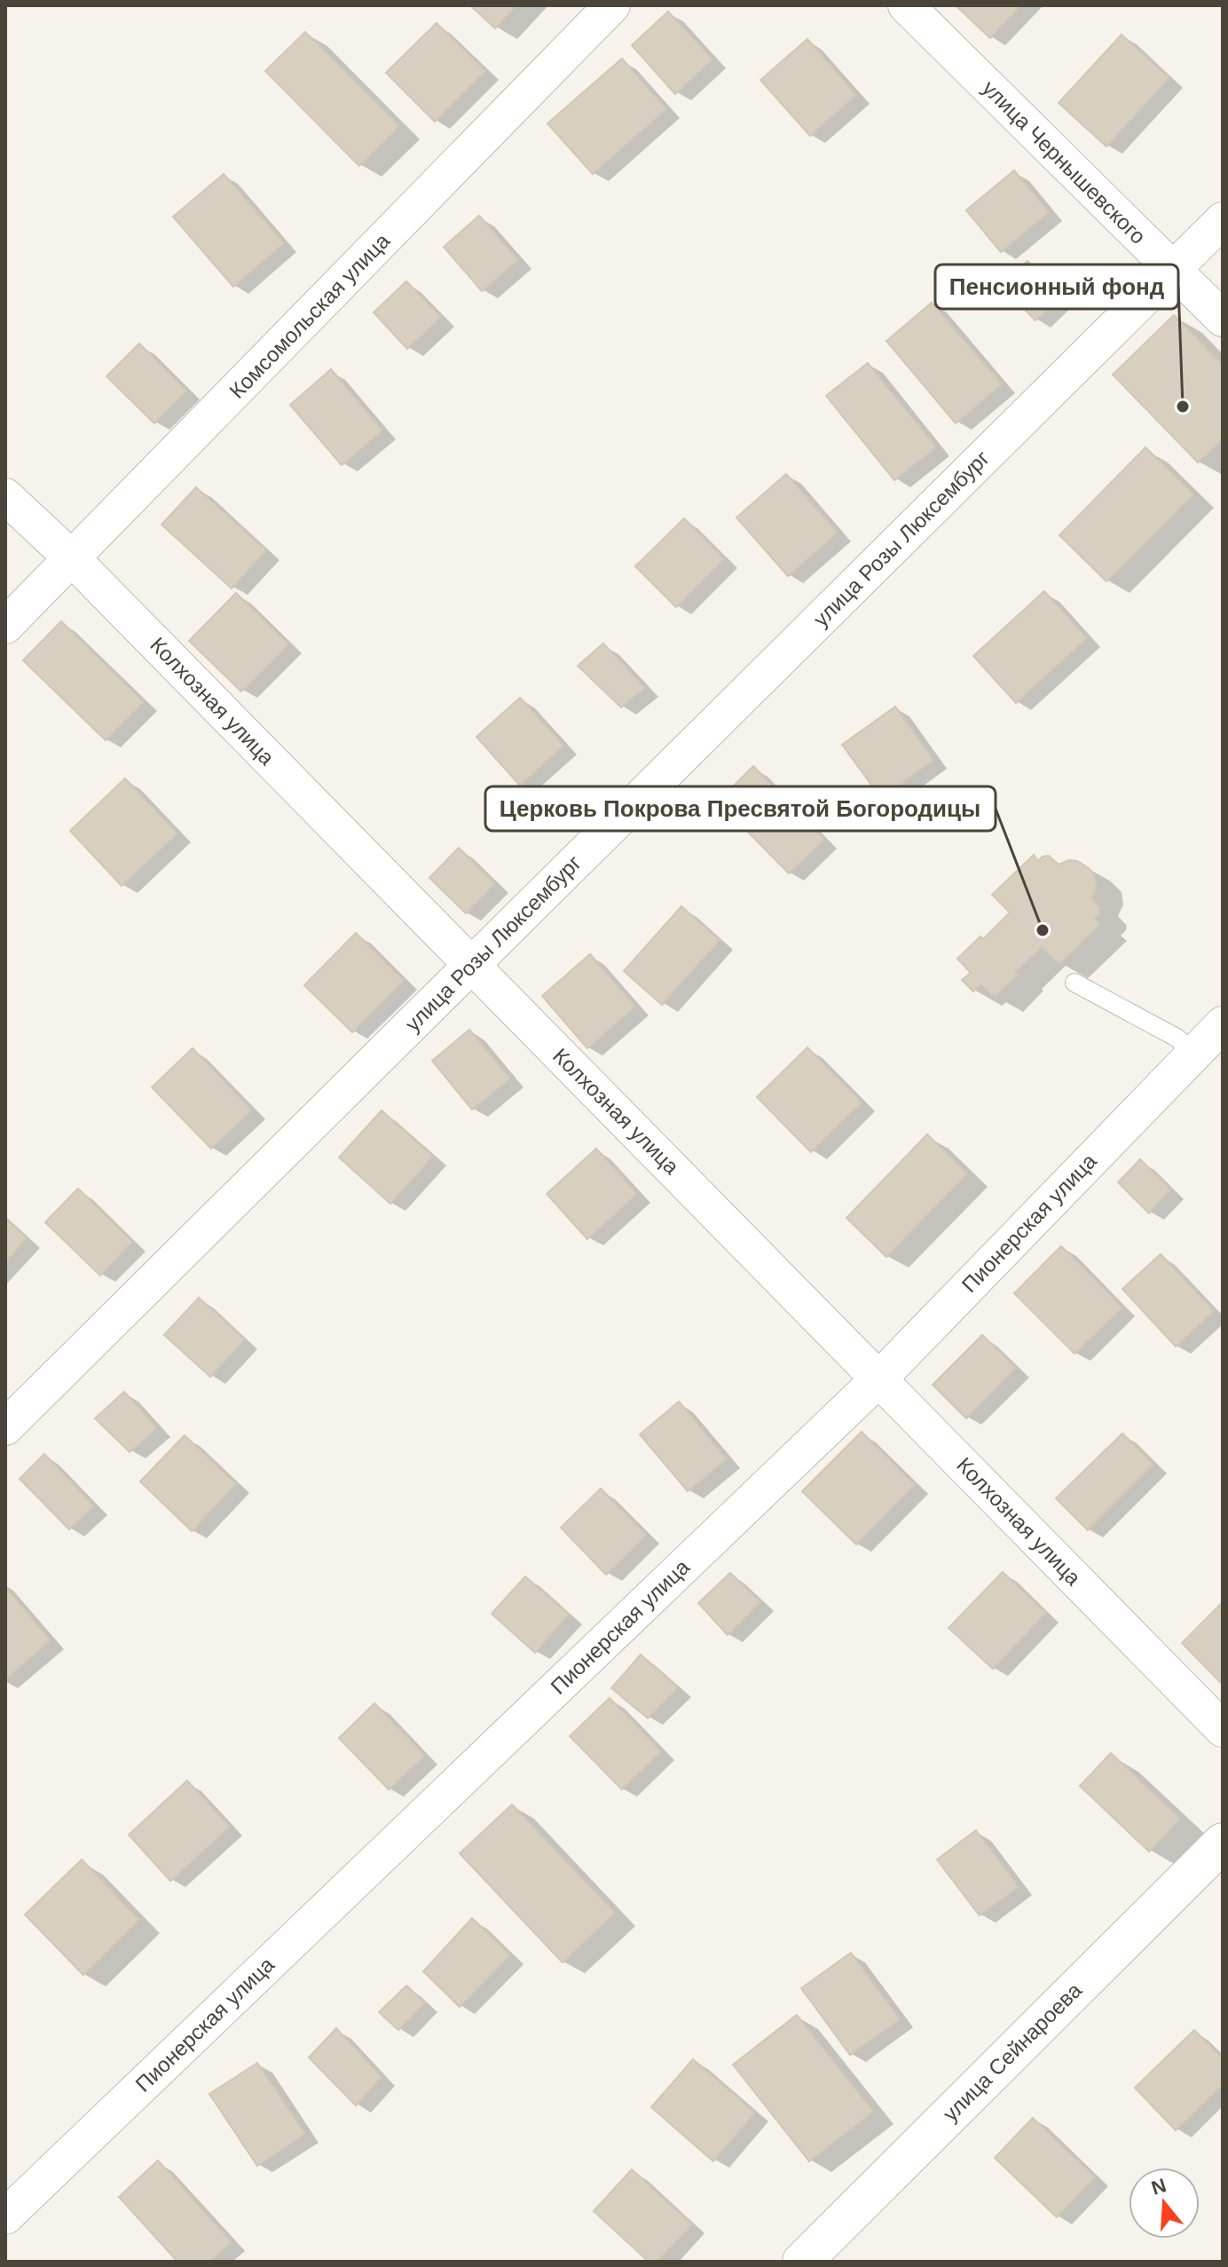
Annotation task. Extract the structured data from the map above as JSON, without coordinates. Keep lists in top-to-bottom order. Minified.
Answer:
{"streets":{"street":["улица Чернышевского","Комсомольская улица","улица Розы Люксембург","Колхозная улица","Пионерская улица","улица Сейнароева"]},"crossings":[["улица Чернышевского","улица Розы Люксембург"],["Комсомольская улица","Колхозная улица"],["улица Розы Люксембург","Колхозная улица"],["Колхозная улица","Пионерская улица"]],"places":["Пенсионный фонд","Церковь Покрова Пресвятой Богородицы"],"north":"top"}
